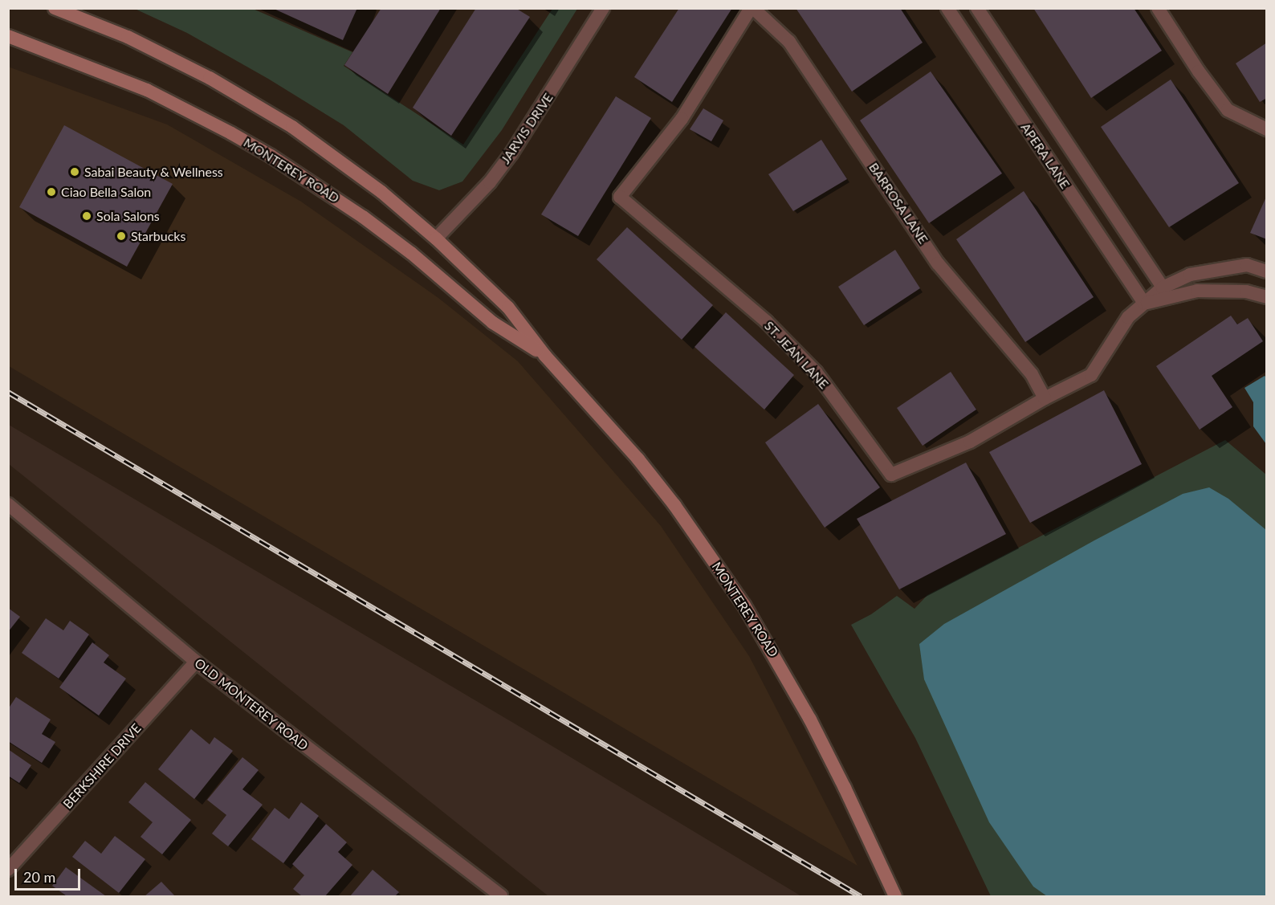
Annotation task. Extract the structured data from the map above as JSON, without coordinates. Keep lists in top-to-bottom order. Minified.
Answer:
{"streets":{"main road":["MONTEREY ROAD"],"street":["JARVIS DRIVE","APERA LANE","BARROSA LANE","ST. JEAN LANE","OLD MONTEREY ROAD","BERKSHIRE DRIVE"]},"crossings":[["JARVIS DRIVE","MONTEREY ROAD"],["APERA LANE","ST. JEAN LANE"],["BARROSA LANE","ST. JEAN LANE"],["OLD MONTEREY ROAD","BERKSHIRE DRIVE"]],"places":["Sabai Beauty & Wellness","Ciao Bella Salon","Sola Salons","Starbucks"],"scale_bar":"20 m"}
